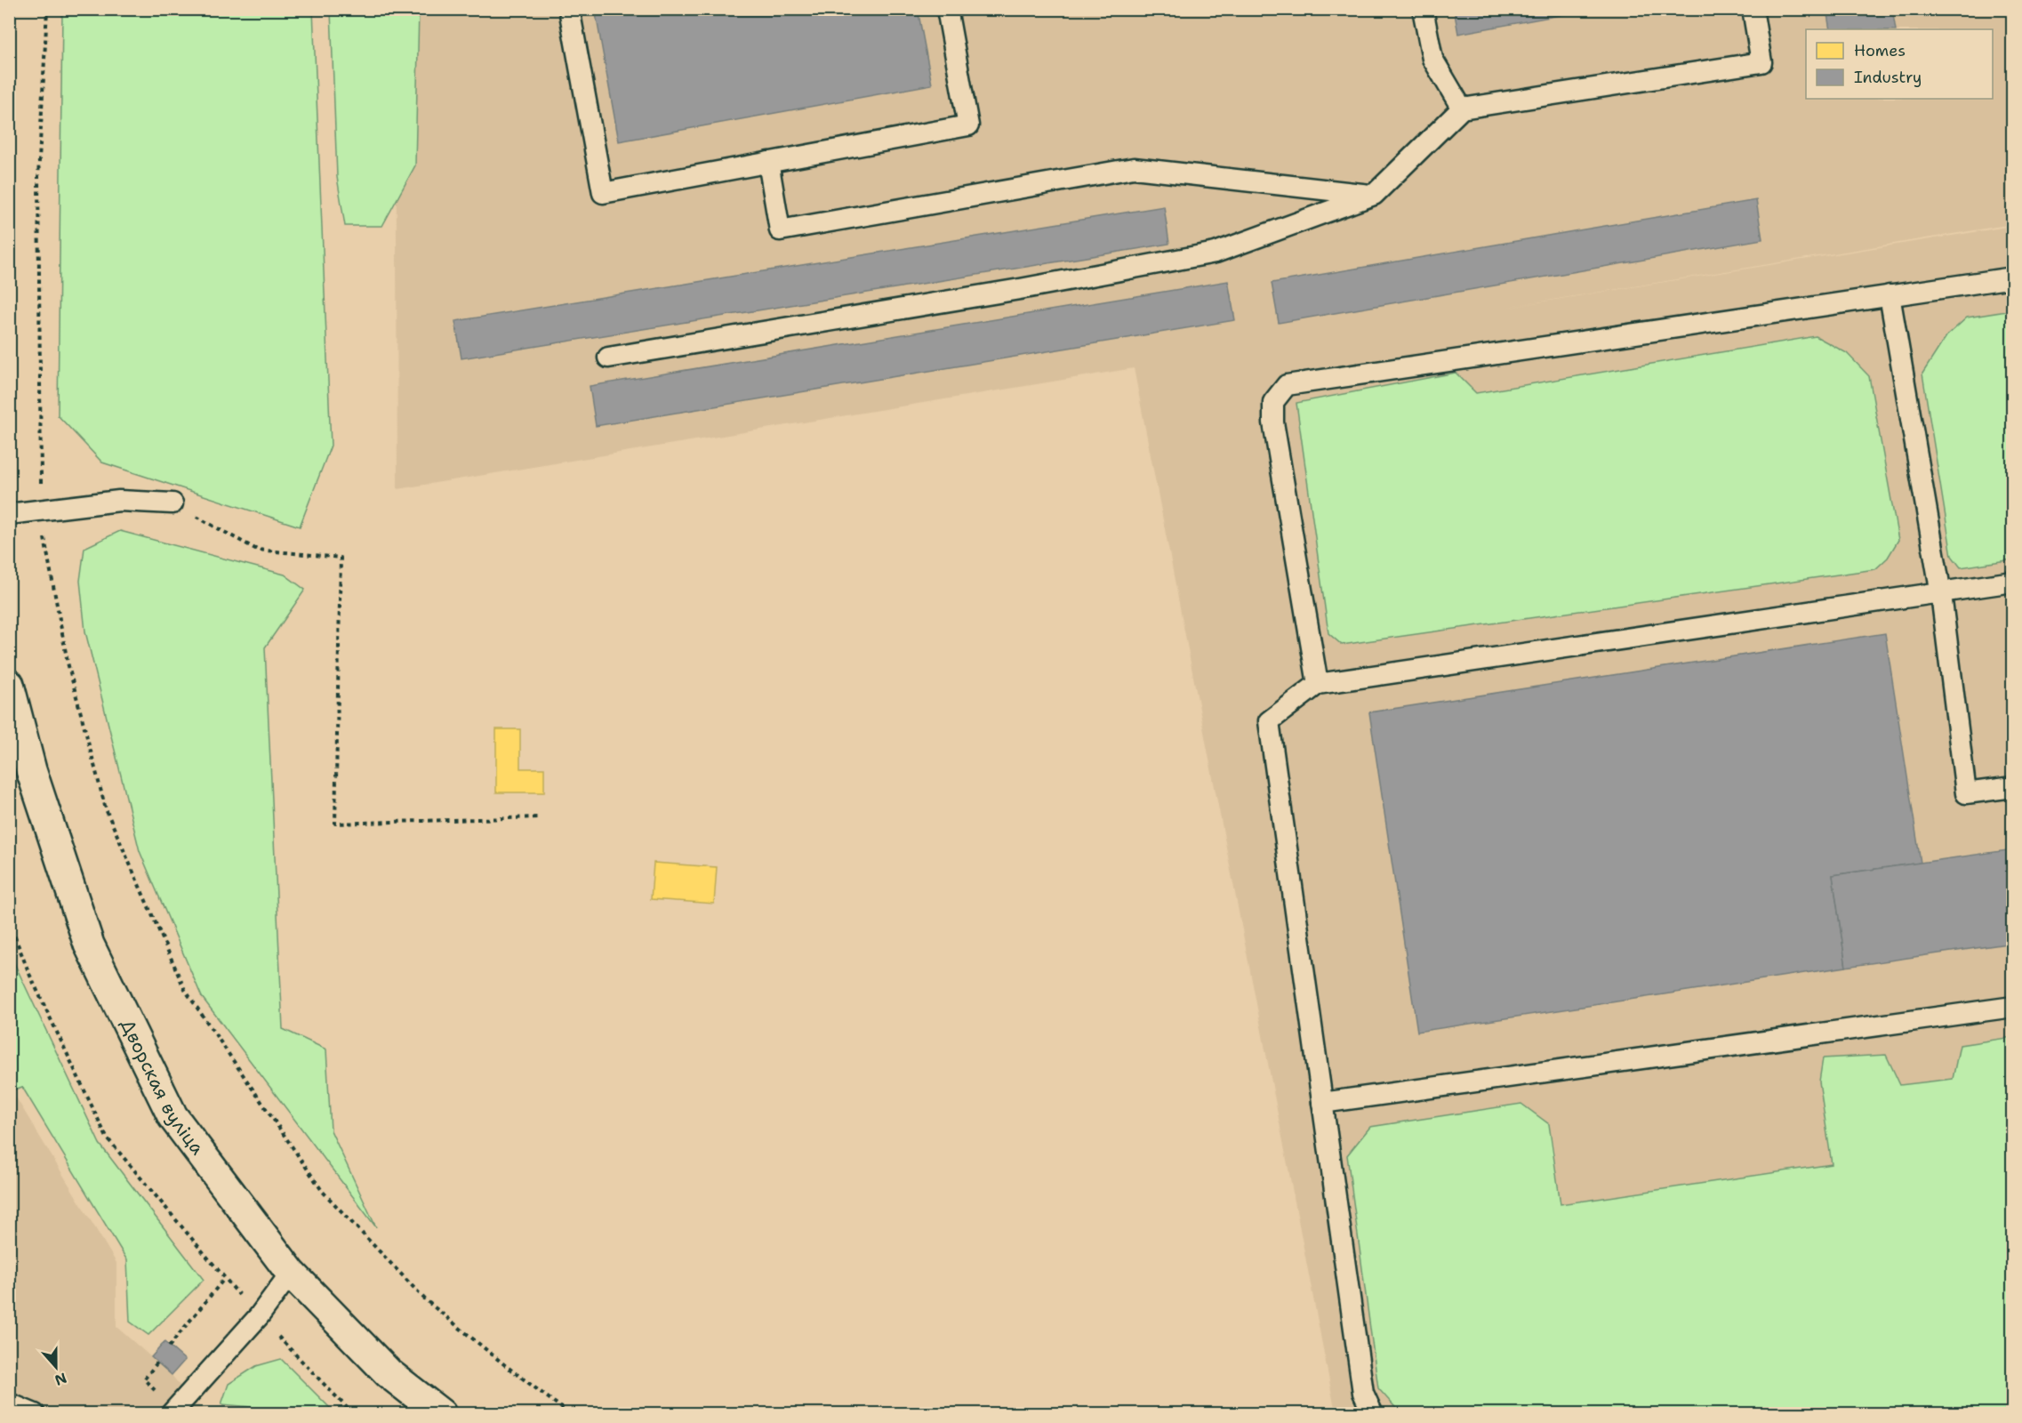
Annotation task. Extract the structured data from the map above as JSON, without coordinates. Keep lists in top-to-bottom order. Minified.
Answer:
{"streets":{"street":["Дворская вуліца"]},"legend":["Homes","Industry"],"north":"bottom"}
